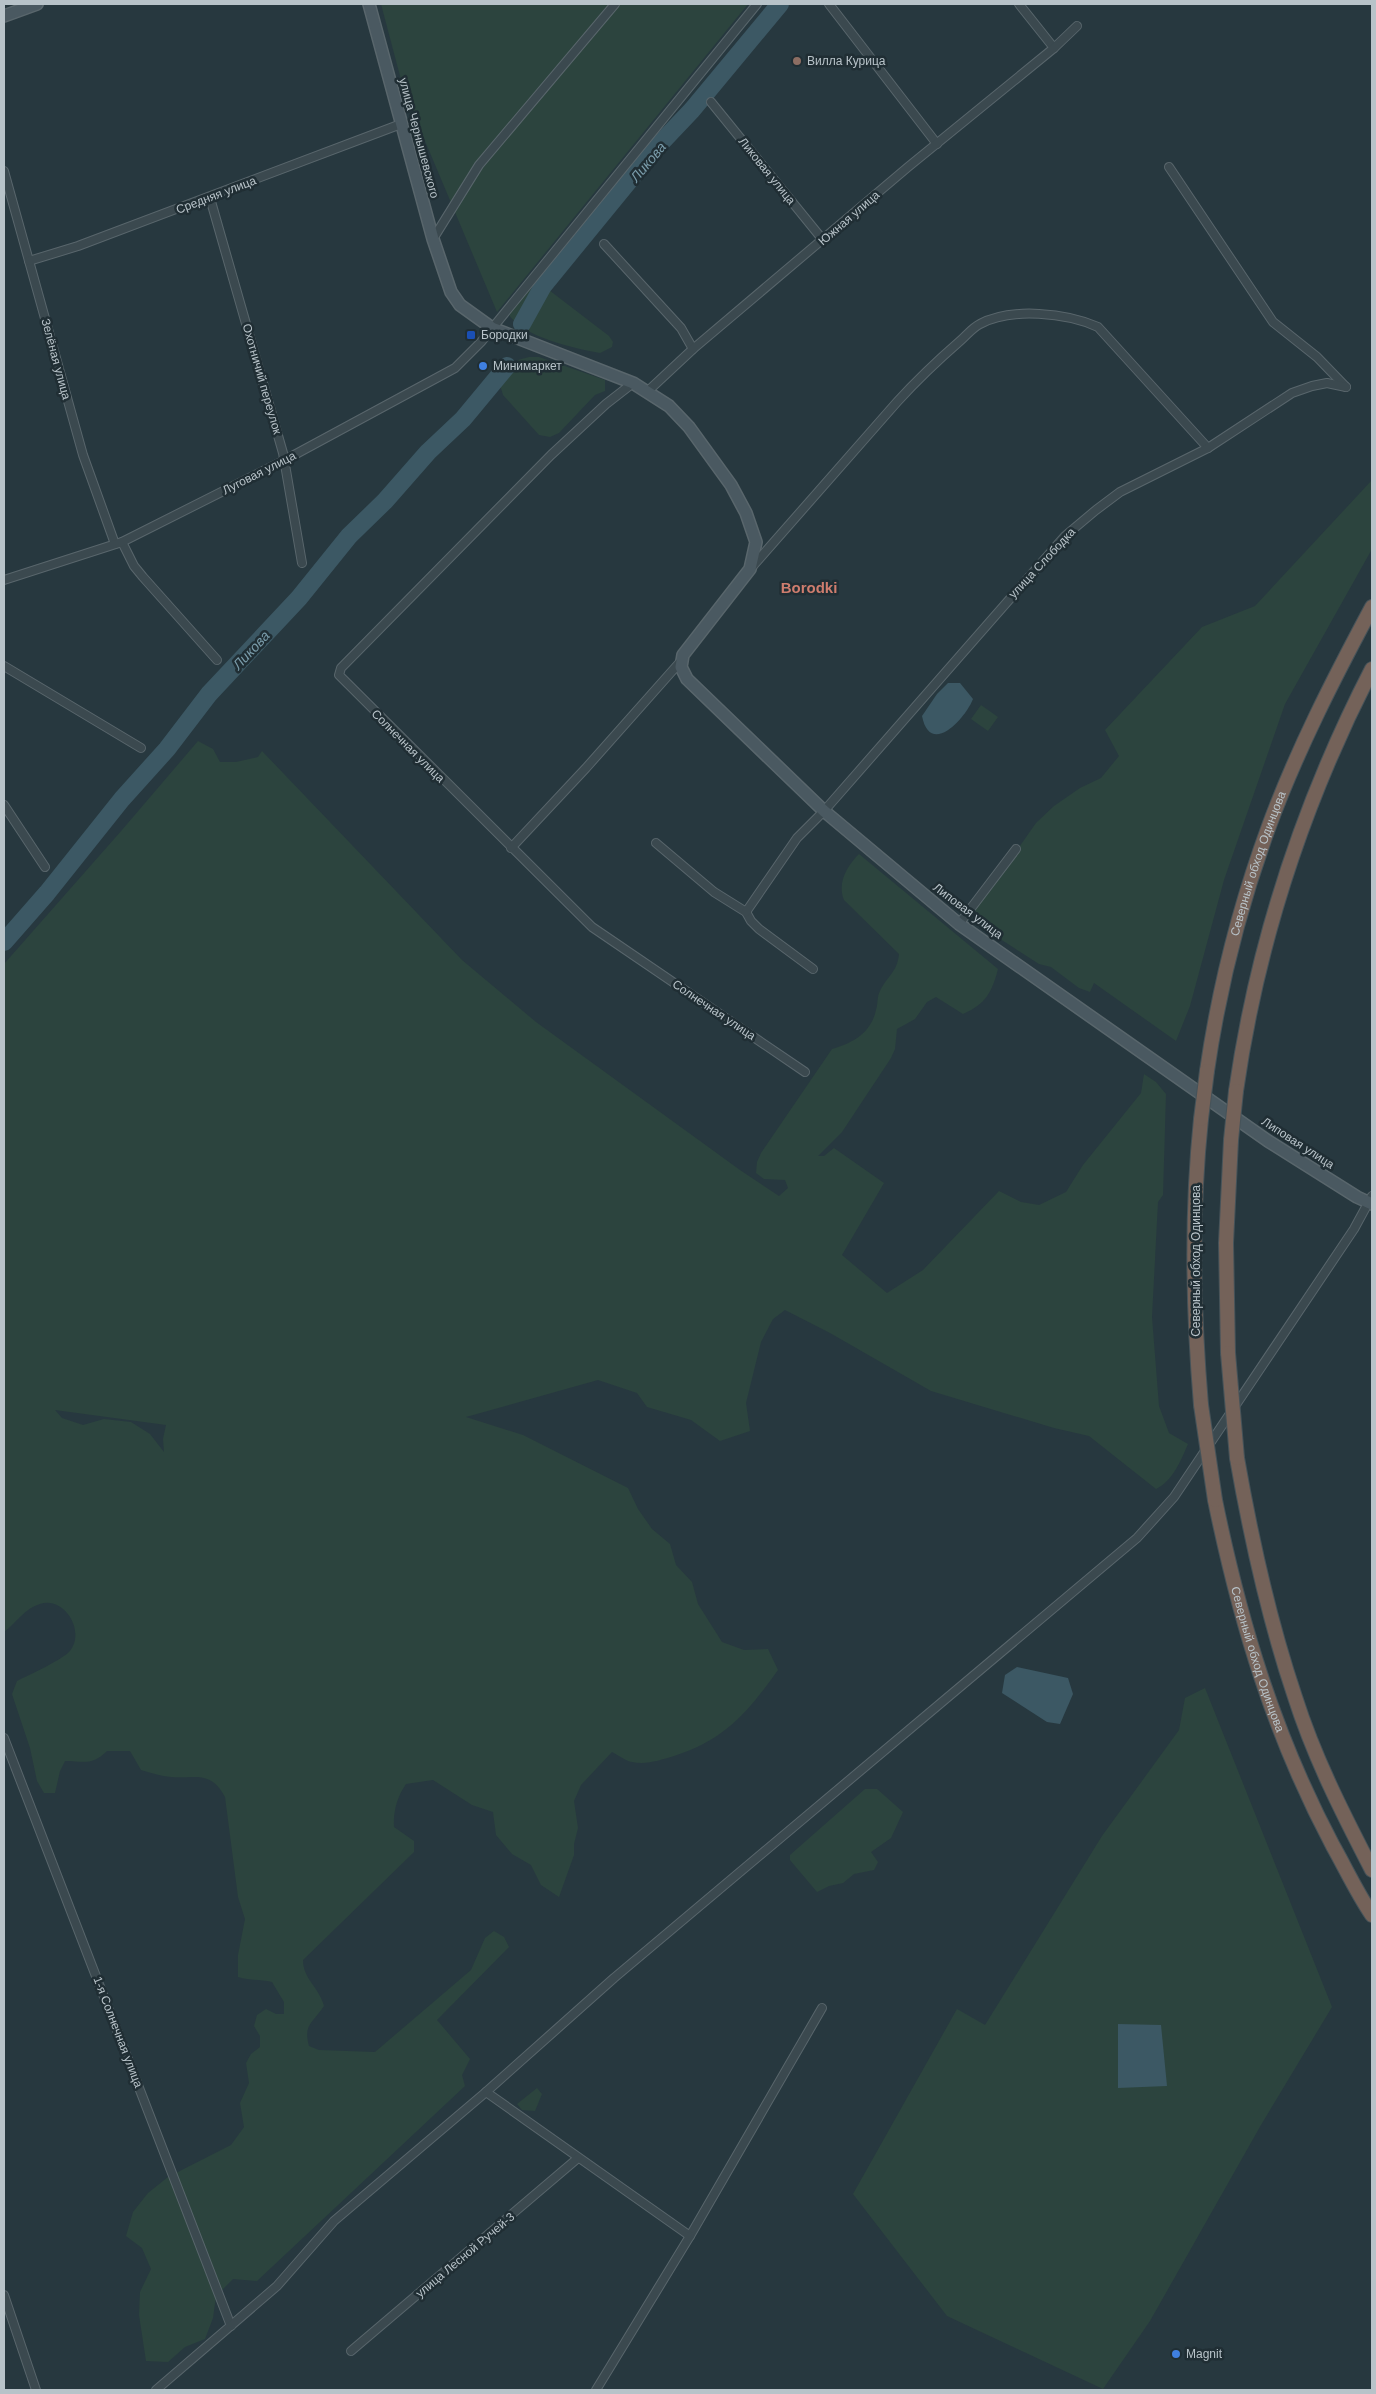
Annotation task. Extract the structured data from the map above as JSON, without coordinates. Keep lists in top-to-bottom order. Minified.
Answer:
{"streets":{"highway":["Северный обход Одинцова"],"street":["улица Чернышевского","Ликовая улица","Средняя улица","Южная улица","Зелёная улица","Охотничий переулок","Луговая улица","улица Слободка","Солнечная улица","Липовая улица","1-я Солнечная улица","улица Лесной Ручей-3"]},"crossings":[["улица Чернышевского","Средняя улица"],["улица Чернышевского","Южная улица"],["улица Чернышевского","Луговая улица"],["улица Чернышевского","Солнечная улица"],["Ликовая улица","Южная улица"],["Средняя улица","Зелёная улица"],["Средняя улица","Охотничий переулок"],["Зелёная улица","Луговая улица"],["Охотничий переулок","Луговая улица"],["улица Слободка","Липовая улица"]],"districts":["Borodki"],"water":["Ликова"],"places":{"other":["Вилла Курица","Минимаркет","Magnit"],"transit":["Бородки"]}}
